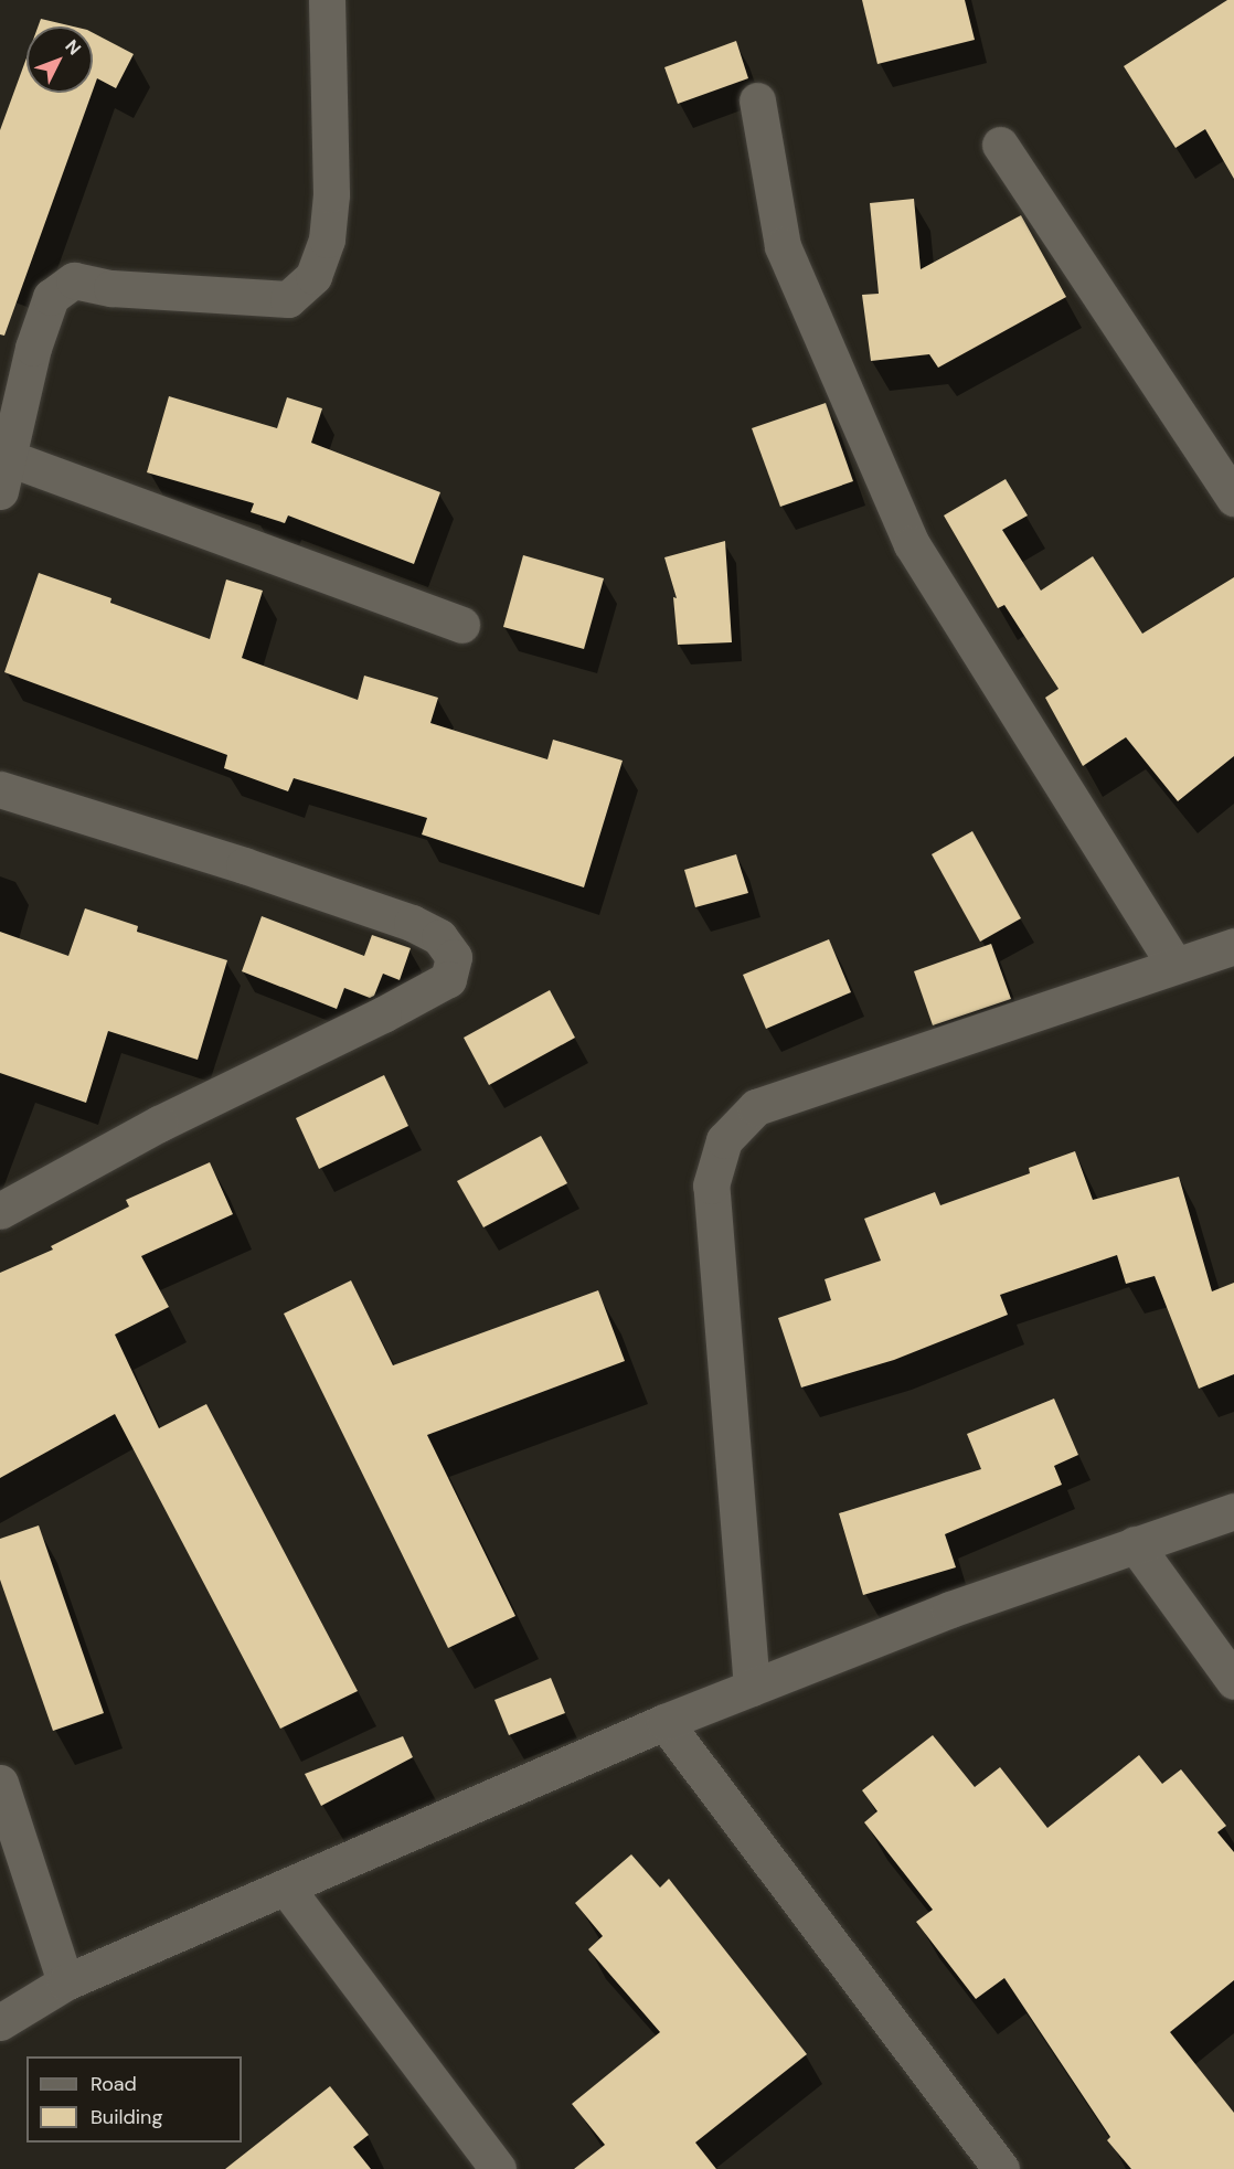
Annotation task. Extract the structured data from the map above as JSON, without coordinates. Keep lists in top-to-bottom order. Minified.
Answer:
{"legend":["Road","Building"],"north":"top right"}
